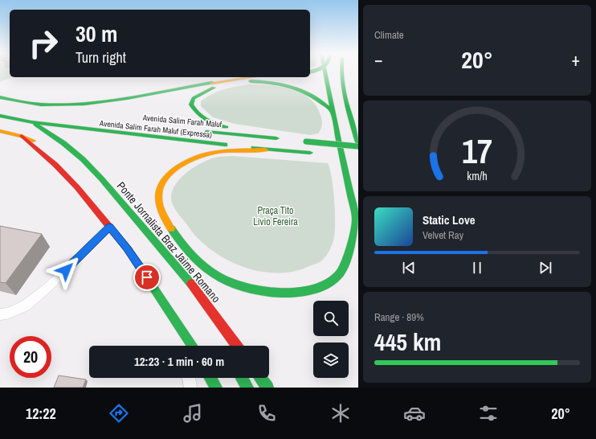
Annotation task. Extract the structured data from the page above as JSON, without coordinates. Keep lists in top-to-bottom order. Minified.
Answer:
{"streets":{"highway":["Avenida Salim Farah Maluf","Avenida Salim Farah Maluf (Expressa)","Ponte Jornalista Braz Jaime Romano"]},"parks":["Praça Tito Livio Fereira"],"page":{"tile":["Climate",["Range · 89%","445 km"]],"turn":["30 m","Turn right"],"heat":["−","20°","+"],"song":["Static Love","Velvet Ray"],"limit":"20","trip":"12:23 · 1 min · 60 m","tabs":["12:22","20°"],"gauge":["17","km/h"]}}
